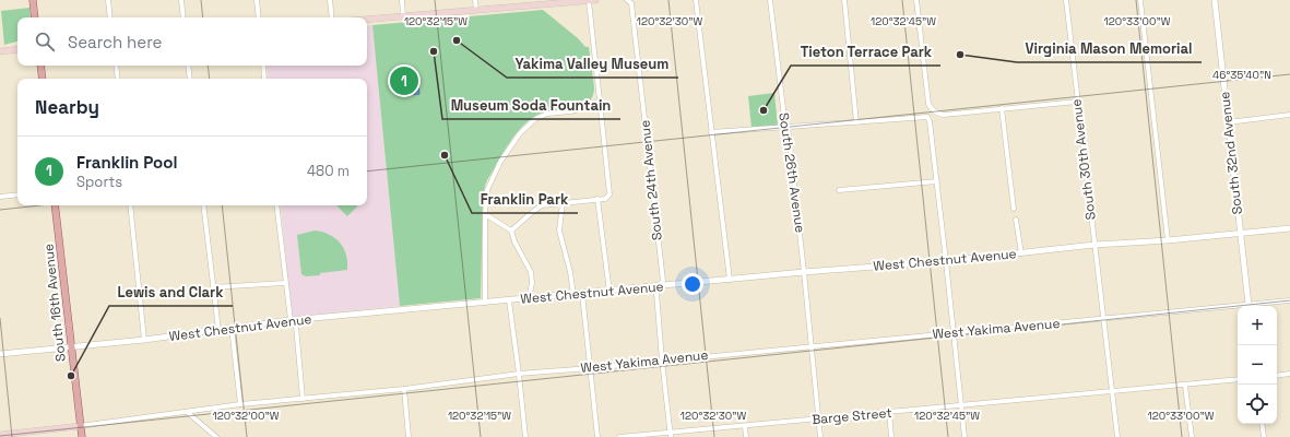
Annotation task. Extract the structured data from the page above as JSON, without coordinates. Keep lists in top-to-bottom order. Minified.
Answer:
{"streets":{"main road":["South 16th Avenue","West Yakima Avenue"],"street":["South 32nd Avenue","South 30th Avenue","South 26th Avenue","South 24th Avenue","West Chestnut Avenue","Barge Street"]},"crossings":[["South 32nd Avenue","West Chestnut Avenue"],["South 30th Avenue","West Chestnut Avenue"],["South 30th Avenue","West Yakima Avenue"],["South 30th Avenue","Barge Street"],["South 26th Avenue","West Chestnut Avenue"],["South 26th Avenue","West Yakima Avenue"],["South 26th Avenue","Barge Street"],["South 24th Avenue","West Chestnut Avenue"],["South 24th Avenue","West Yakima Avenue"],["South 24th Avenue","Barge Street"],["West Chestnut Avenue","South 16th Avenue"],["South 16th Avenue","West Yakima Avenue"]],"places":["Yakima Valley Museum","Museum Soda Fountain","Virginia Mason Memorial","Tieton Terrace Park","Franklin Park","Lewis and Clark"],"page":{"search":"Search here","pins":"1","heading":"Nearby","list":[{"mark":"1","name":"Franklin Pool","note":"Sports","value":"480 m"}],"map_buttons":["+","−"]},"coordinates":["120°32'15\"W","120°32'30\"W","120°32'45\"W","120°33'00\"W","46°35'40\"N","120°32'00\"W"]}
